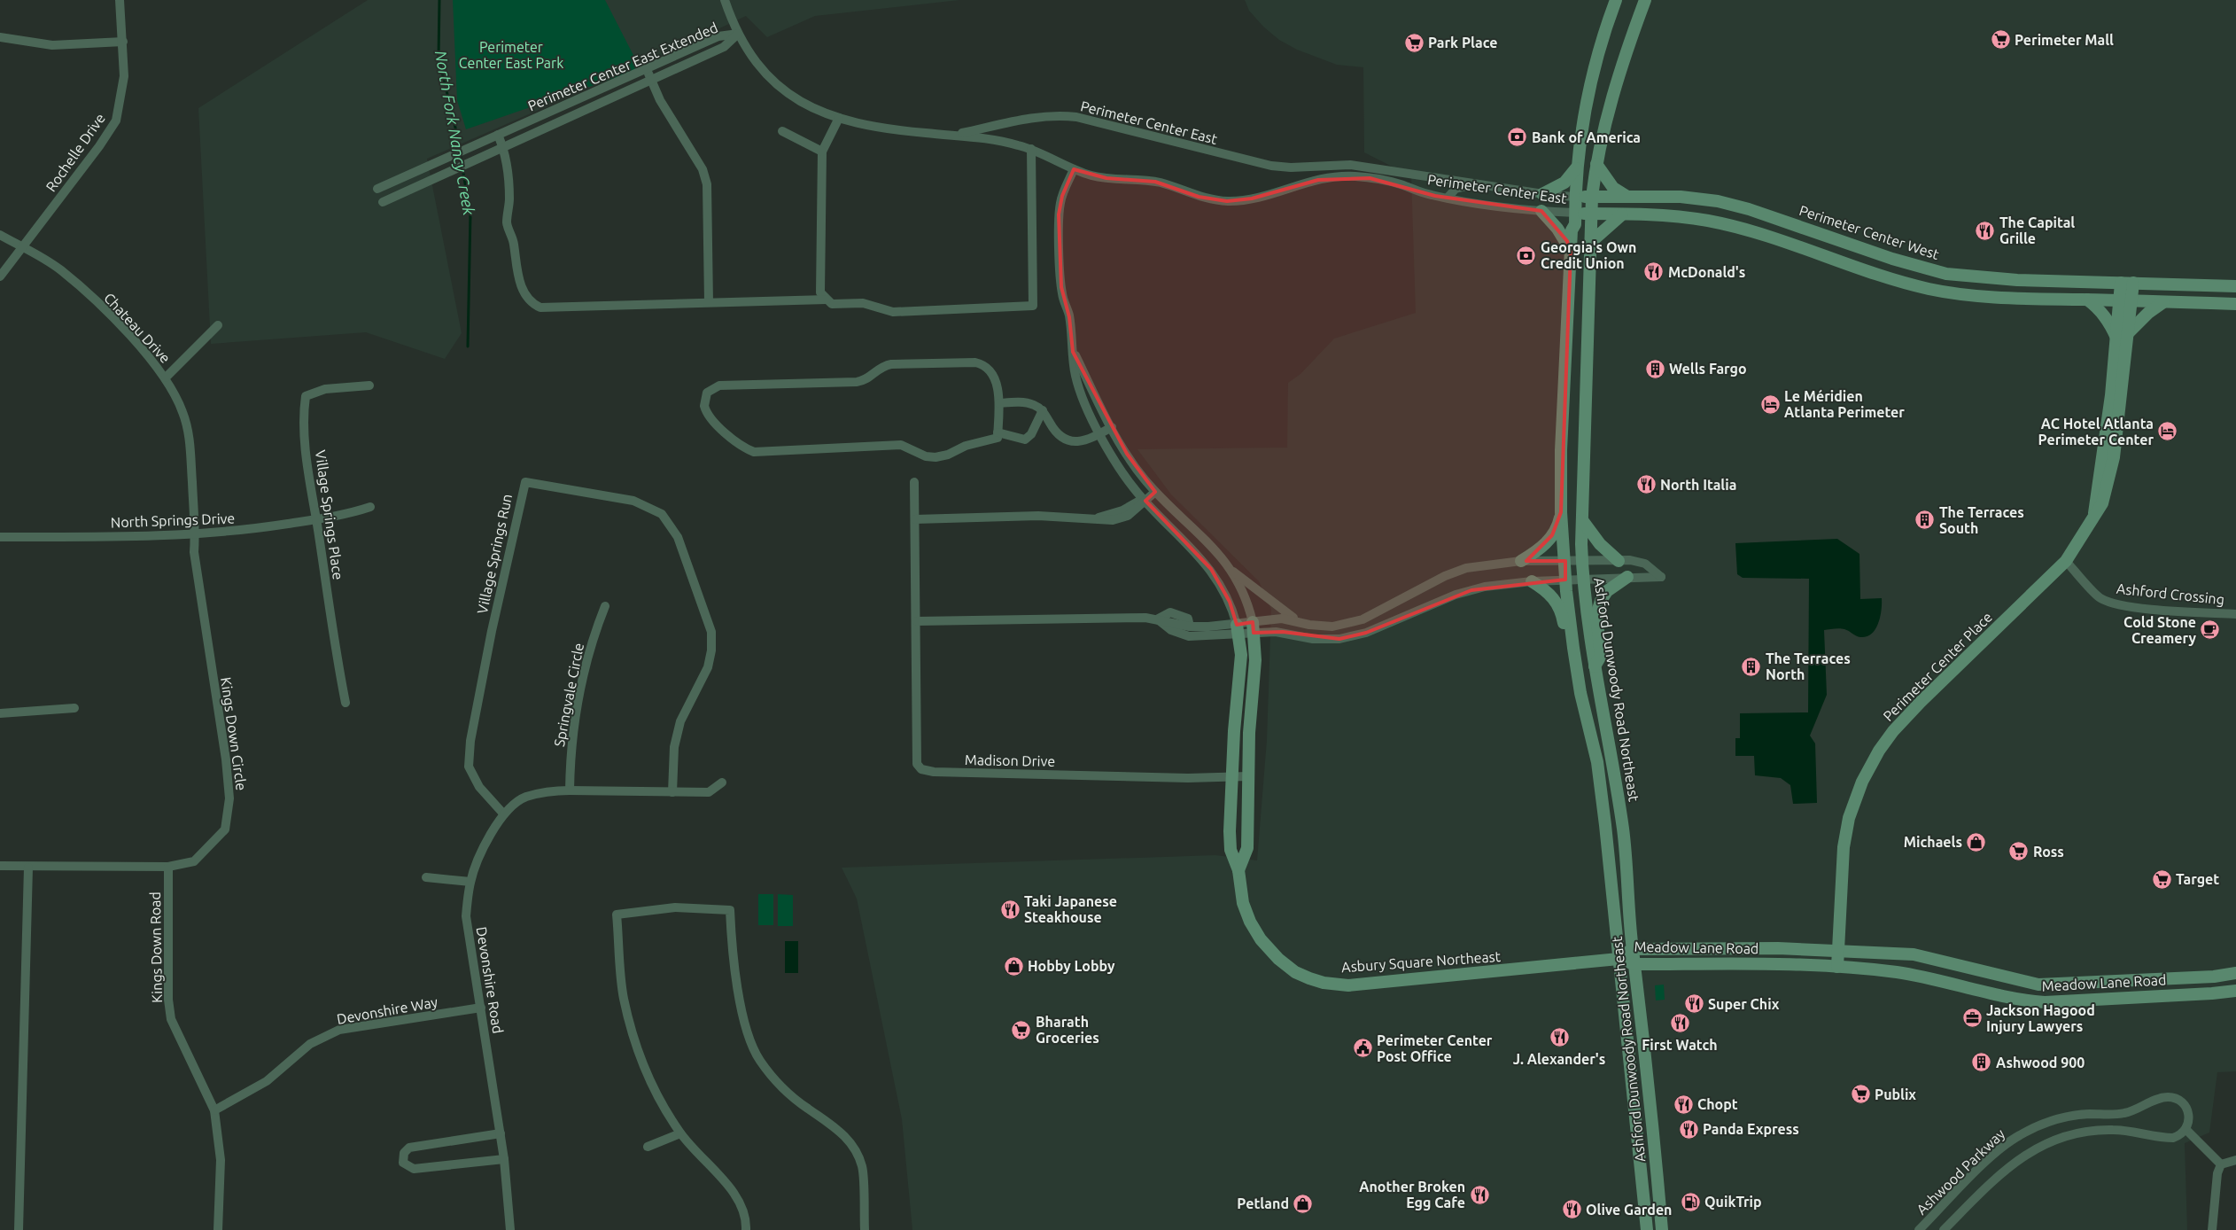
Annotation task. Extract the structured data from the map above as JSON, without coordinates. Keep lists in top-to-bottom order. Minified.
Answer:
{"streets":{"main road":["Perimeter Center West","Perimeter Center Place","Ashford Dunwoody Road Northeast","Meadow Lane Road","Asbury Square Northeast"],"street":["Perimeter Center East Extended","Perimeter Center East","Rochelle Drive","Chateau Drive","Village Springs Place","North Springs Drive","Village Springs Run","Ashford Crossing","Springvale Circle","Kings Down Circle","Madison Drive","Kings Down Road","Devonshire Road","Devonshire Way","Ashwood Parkway"]},"crossings":[["Perimeter Center East Extended","Perimeter Center East"],["Perimeter Center East","Perimeter Center West"],["Perimeter Center East","Ashford Dunwoody Road Northeast"],["Rochelle Drive","Chateau Drive"],["Perimeter Center West","Perimeter Center Place"],["Perimeter Center West","Ashford Dunwoody Road Northeast"],["Chateau Drive","North Springs Drive"],["Chateau Drive","Kings Down Circle"],["Village Springs Place","North Springs Drive"],["North Springs Drive","Kings Down Circle"],["Village Springs Run","Devonshire Road"],["Ashford Crossing","Perimeter Center Place"],["Perimeter Center Place","Meadow Lane Road"],["Ashford Dunwoody Road Northeast","Meadow Lane Road"],["Ashford Dunwoody Road Northeast","Asbury Square Northeast"],["Springvale Circle","Devonshire Road"],["Kings Down Circle","Kings Down Road"],["Madison Drive","Asbury Square Northeast"],["Kings Down Road","Devonshire Way"],["Meadow Lane Road","Asbury Square Northeast"],["Devonshire Road","Devonshire Way"]],"water":["North Fork Nancy Creek"],"parks":["Perimeter Center East Park"],"places":{"supermarket":["Perimeter Mall","Park Place","Ross","Target","Bharath Groceries","Publix"],"bank":["Bank of America","Georgia's Own Credit Union"],"restaurant":["The Capital Grille","McDonald's","North Italia","Taki Japanese Steakhouse","Super Chix","First Watch","J. Alexander's","Chopt","Panda Express","Another Broken Egg Cafe","Olive Garden"],"building":["Wells Fargo","The Terraces South","The Terraces North","Ashwood 900"],"hotel":["Le Méridien Atlanta Perimeter","AC Hotel Atlanta Perimeter Center"],"cafe":["Cold Stone Creamery"],"shop":["Michaels","Hobby Lobby","Petland"],"office":["Jackson Hagood Injury Lawyers"],"public building":["Perimeter Center Post Office"],"fuel station":["QuikTrip"]}}
